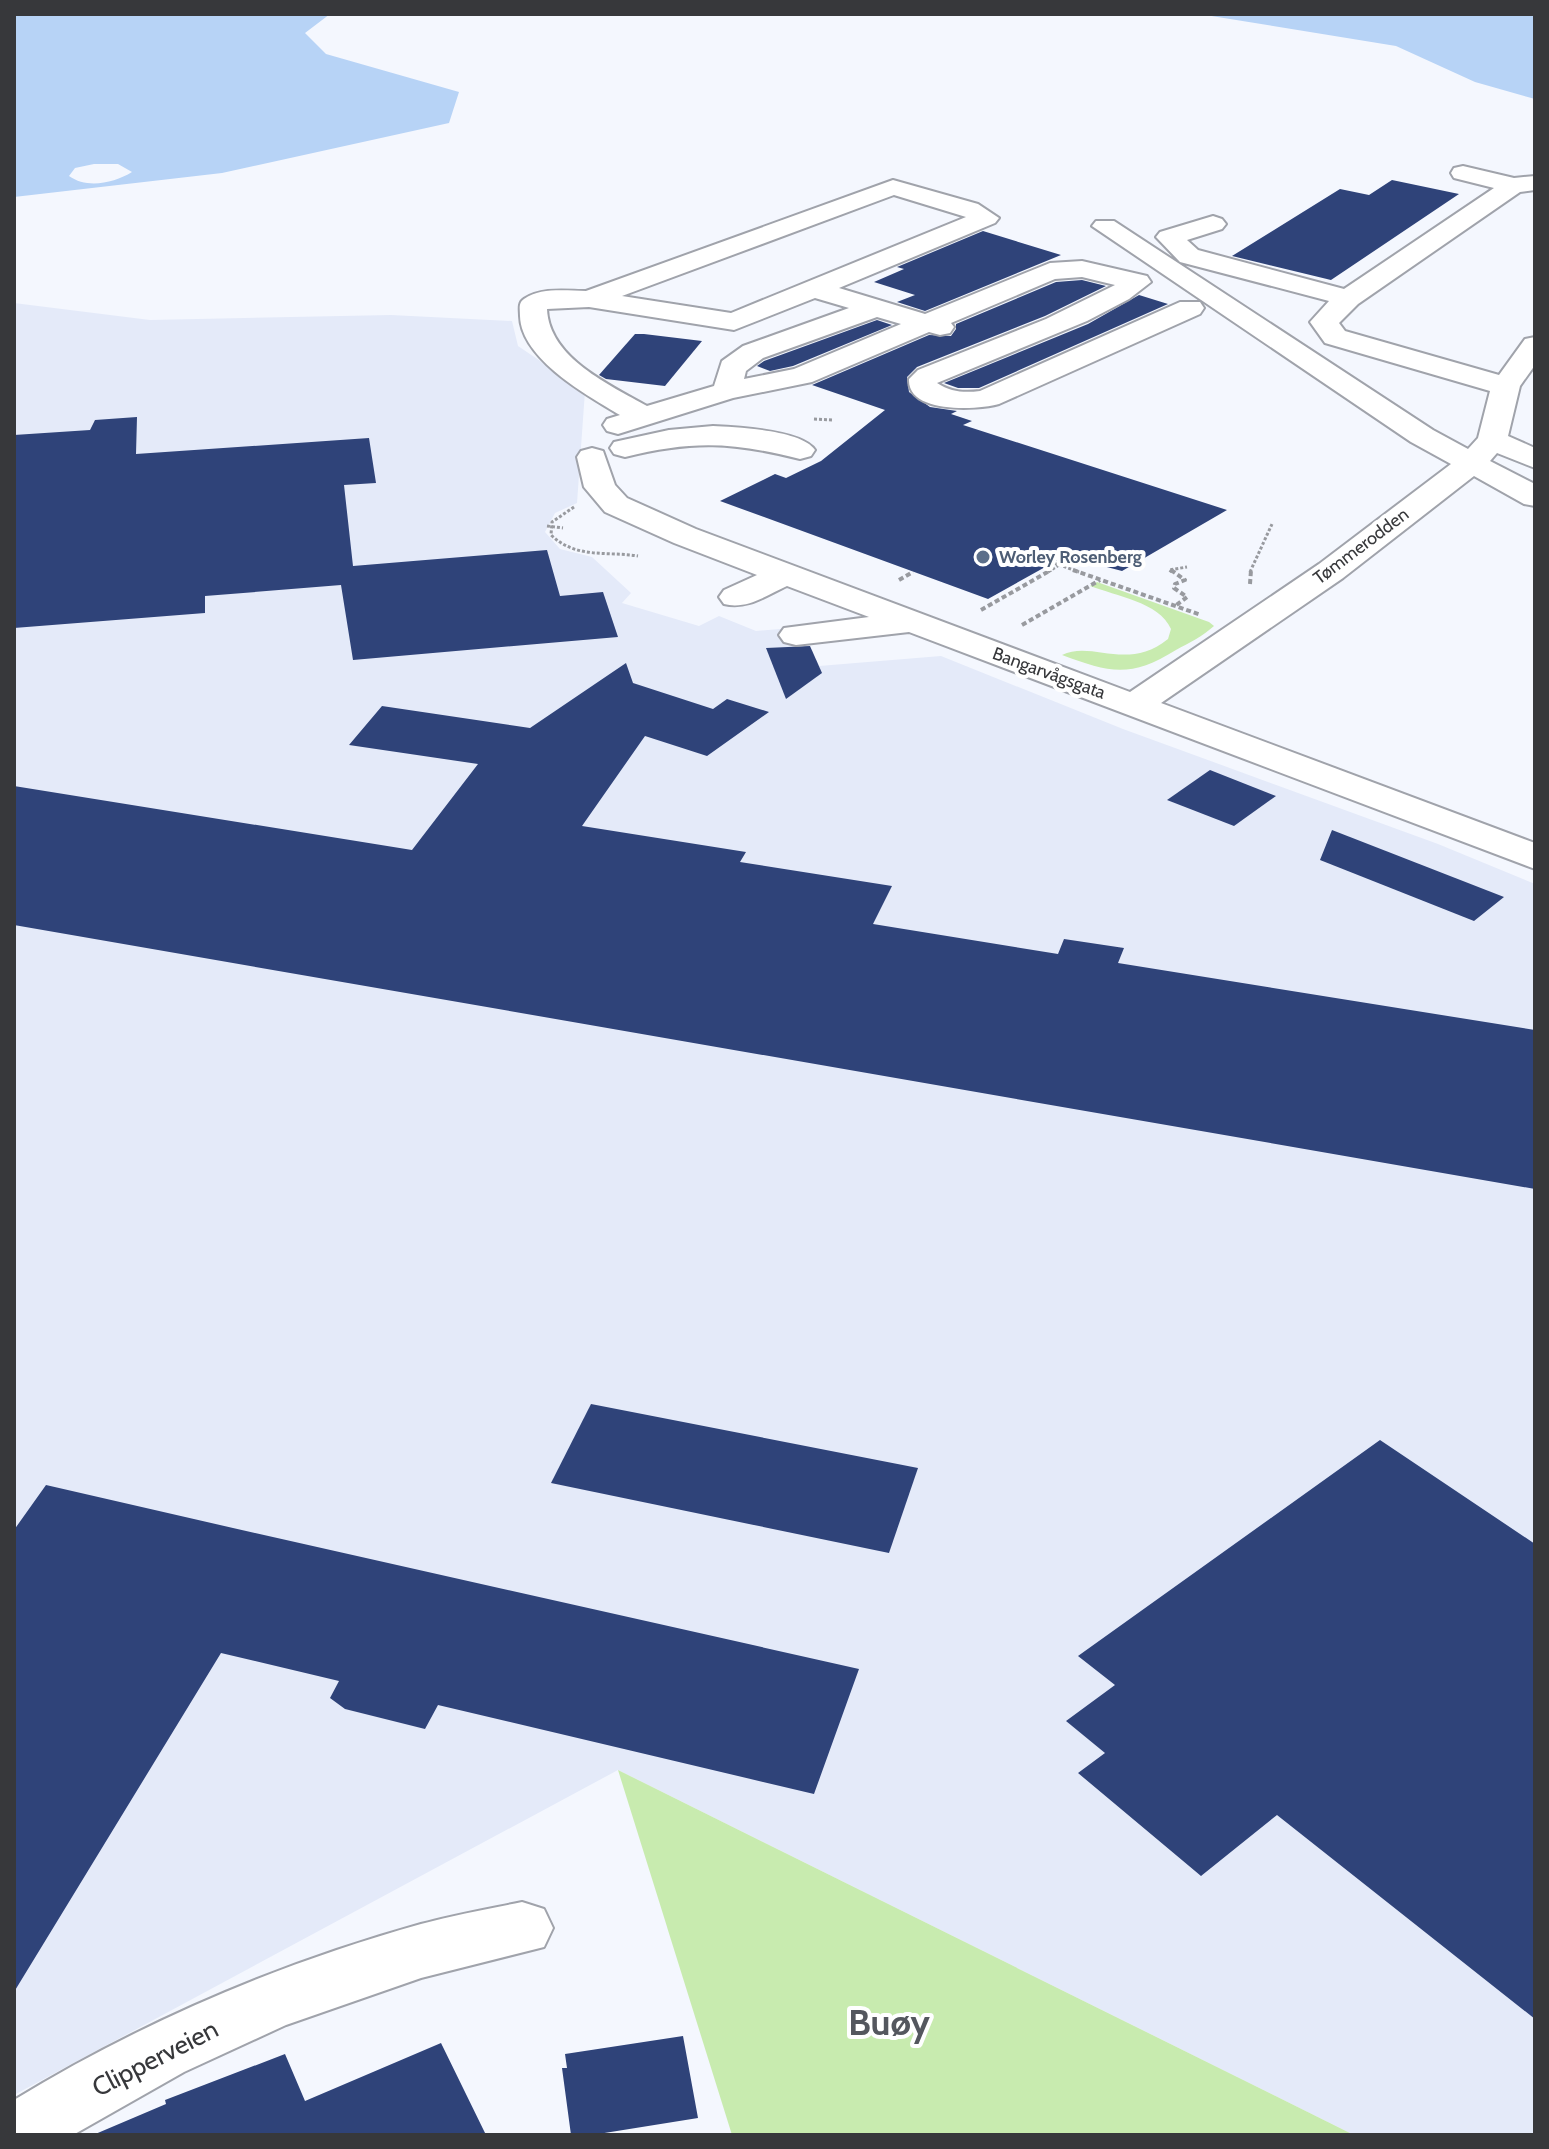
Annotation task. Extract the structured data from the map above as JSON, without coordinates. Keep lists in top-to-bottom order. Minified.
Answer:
{"streets":{"street":["Tømmerodden","Bangarvågsgata","Clipperveien"]},"crossings":[["Tømmerodden","Bangarvågsgata"]],"districts":["Buøy"],"places":["Worley Rosenberg"]}
